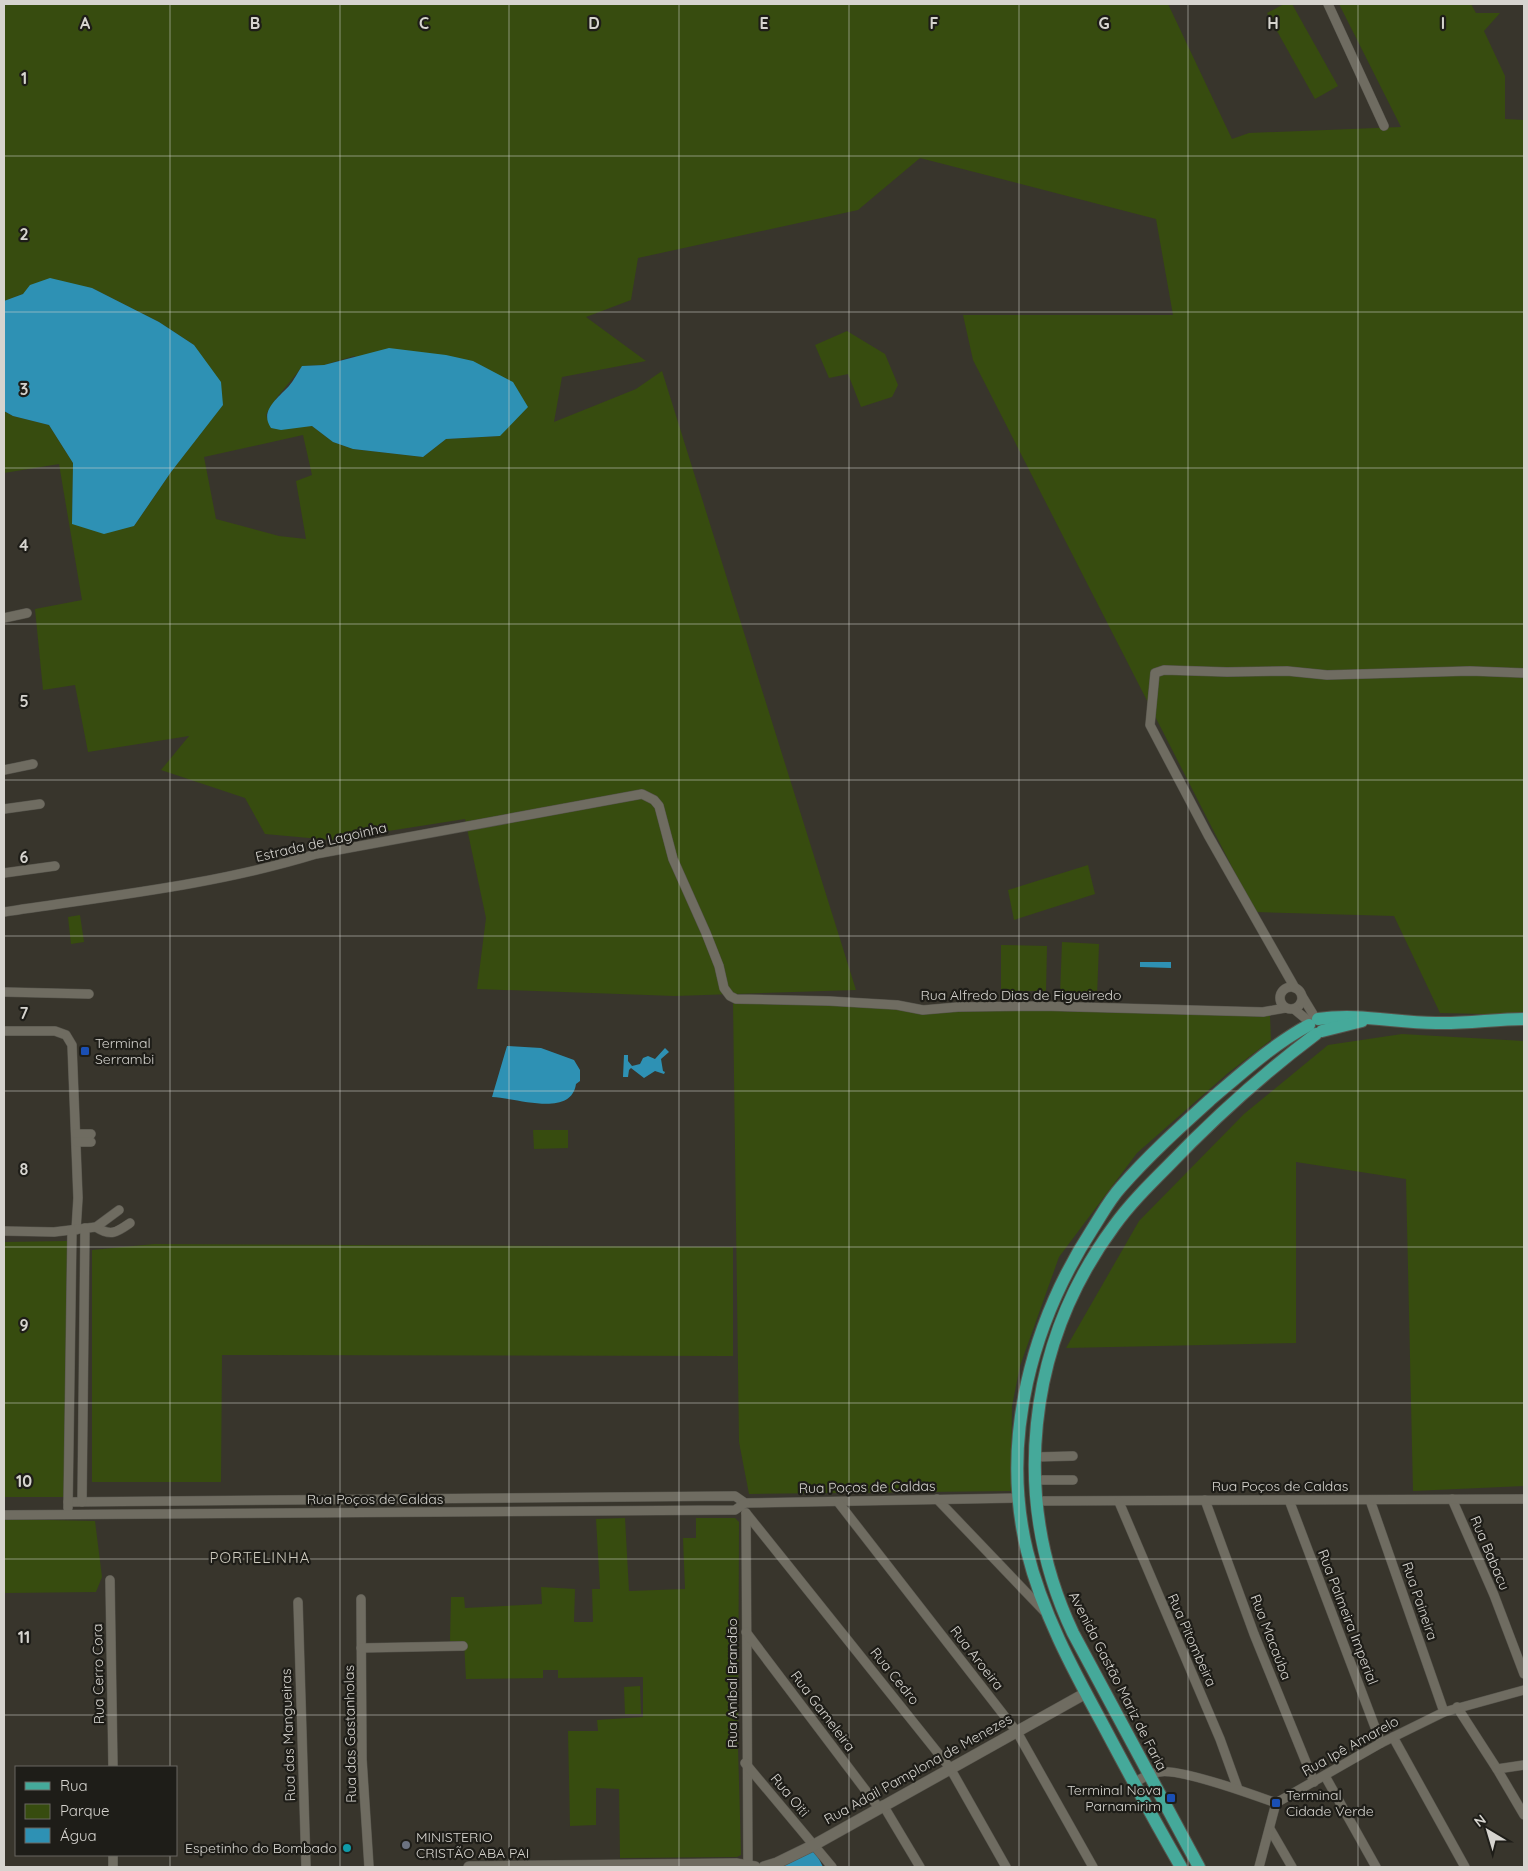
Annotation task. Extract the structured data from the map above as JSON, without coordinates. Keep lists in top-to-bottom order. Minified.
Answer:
{"streets":{"main road":["Avenida Gastão Mariz de Faria","Rua Adail Pamplona de Menezes"],"street":["Estrada de Lagoinha","Rua Alfredo Dias de Figueiredo","Rua Poços de Caldas","Rua Babacu","Rua Paineira","Rua Palmeira Imperial","Rua Macaúba","Rua Pitombeira","Rua Aroeira","Rua Cerro Cora","Rua Cedro","Rua Aníbal Brandão","Rua Gameleira","Rua das Gastanholas","Rua das Mangueiras","Rua Ipê Amarelo","Rua Oiti"]},"crossings":[["Estrada de Lagoinha","Rua Alfredo Dias de Figueiredo"],["Rua Poços de Caldas","Rua Babacu"],["Rua Poços de Caldas","Rua Paineira"],["Rua Poços de Caldas","Rua Palmeira Imperial"],["Rua Poços de Caldas","Rua Macaúba"],["Rua Poços de Caldas","Rua Pitombeira"],["Rua Poços de Caldas","Rua Aroeira"],["Rua Poços de Caldas","Avenida Gastão Mariz de Faria"],["Rua Poços de Caldas","Rua Aníbal Brandão"],["Rua Paineira","Rua Ipê Amarelo"],["Rua Palmeira Imperial","Rua Ipê Amarelo"],["Rua Macaúba","Rua Ipê Amarelo"],["Rua Aroeira","Rua Adail Pamplona de Menezes"],["Rua Cedro","Rua Aníbal Brandão"],["Rua Cedro","Rua Adail Pamplona de Menezes"],["Rua Aníbal Brandão","Rua Gameleira"],["Rua Aníbal Brandão","Rua Oiti"],["Rua Gameleira","Rua Adail Pamplona de Menezes"],["Rua Adail Pamplona de Menezes","Rua Oiti"]],"districts":["PORTELINHA"],"places":{"transit":["Terminal Serrambi","Terminal Nova Parnamirim","Terminal Cidade Verde"],"other":["MINISTERIO CRISTÃO ABA PAI","Espetinho do Bombado"]},"legend":["Rua","Parque","Água"],"north":"top left","grid":{"columns":["A","B","C","D","E","F","G","H","I"],"rows":["1","2","3","4","5","6","7","8","9","10","11"]}}
